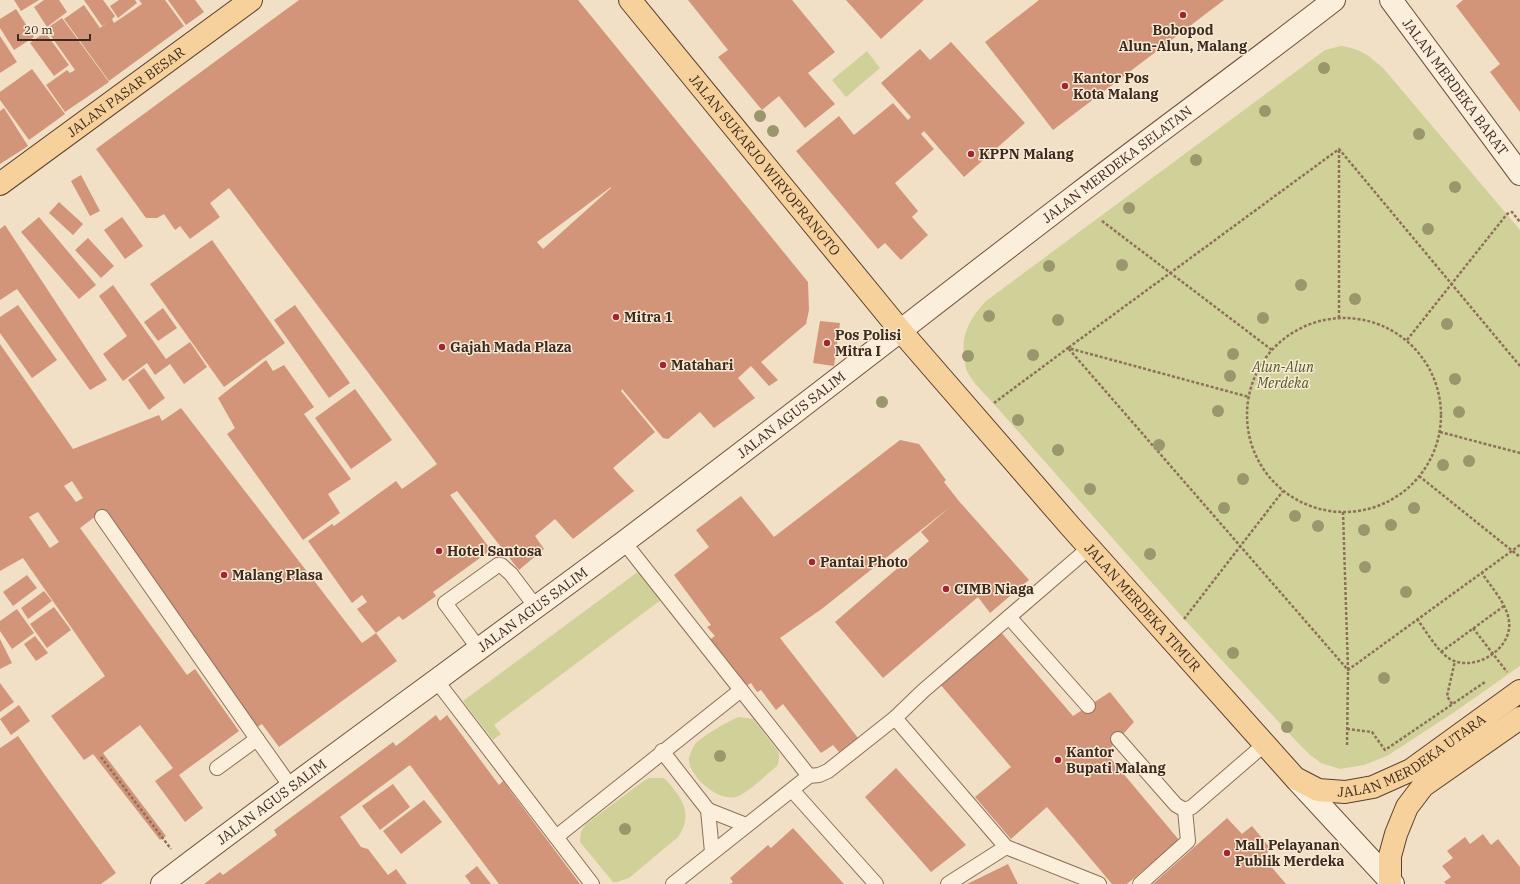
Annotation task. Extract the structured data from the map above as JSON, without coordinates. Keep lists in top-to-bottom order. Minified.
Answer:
{"streets":{"main road":["JALAN MERDEKA BARAT","JALAN PASAR BESAR","JALAN SUKARJO WIRYOPRANOTO","JALAN MERDEKA SELATAN","JALAN AGUS SALIM","JALAN MERDEKA TIMUR","JALAN MERDEKA UTARA"]},"crossings":[["JALAN SUKARJO WIRYOPRANOTO","JALAN MERDEKA SELATAN"],["JALAN SUKARJO WIRYOPRANOTO","JALAN AGUS SALIM"],["JALAN SUKARJO WIRYOPRANOTO","JALAN MERDEKA TIMUR"],["JALAN MERDEKA SELATAN","JALAN AGUS SALIM"],["JALAN MERDEKA SELATAN","JALAN MERDEKA TIMUR"],["JALAN AGUS SALIM","JALAN MERDEKA TIMUR"],["JALAN MERDEKA TIMUR","JALAN MERDEKA UTARA"]],"parks":["Alun-Alun Merdeka"],"places":["Bobopod Alun-Alun, Malang","Kantor Pos Kota Malang","KPPN Malang","Mitra 1","Pos Polisi Mitra I","Gajah Mada Plaza","Matahari","Hotel Santosa","Pantai Photo","Malang Plasa","CIMB Niaga","Kantor Bupati Malang","Mall Pelayanan Publik Merdeka"],"scale_bar":"20 m"}
